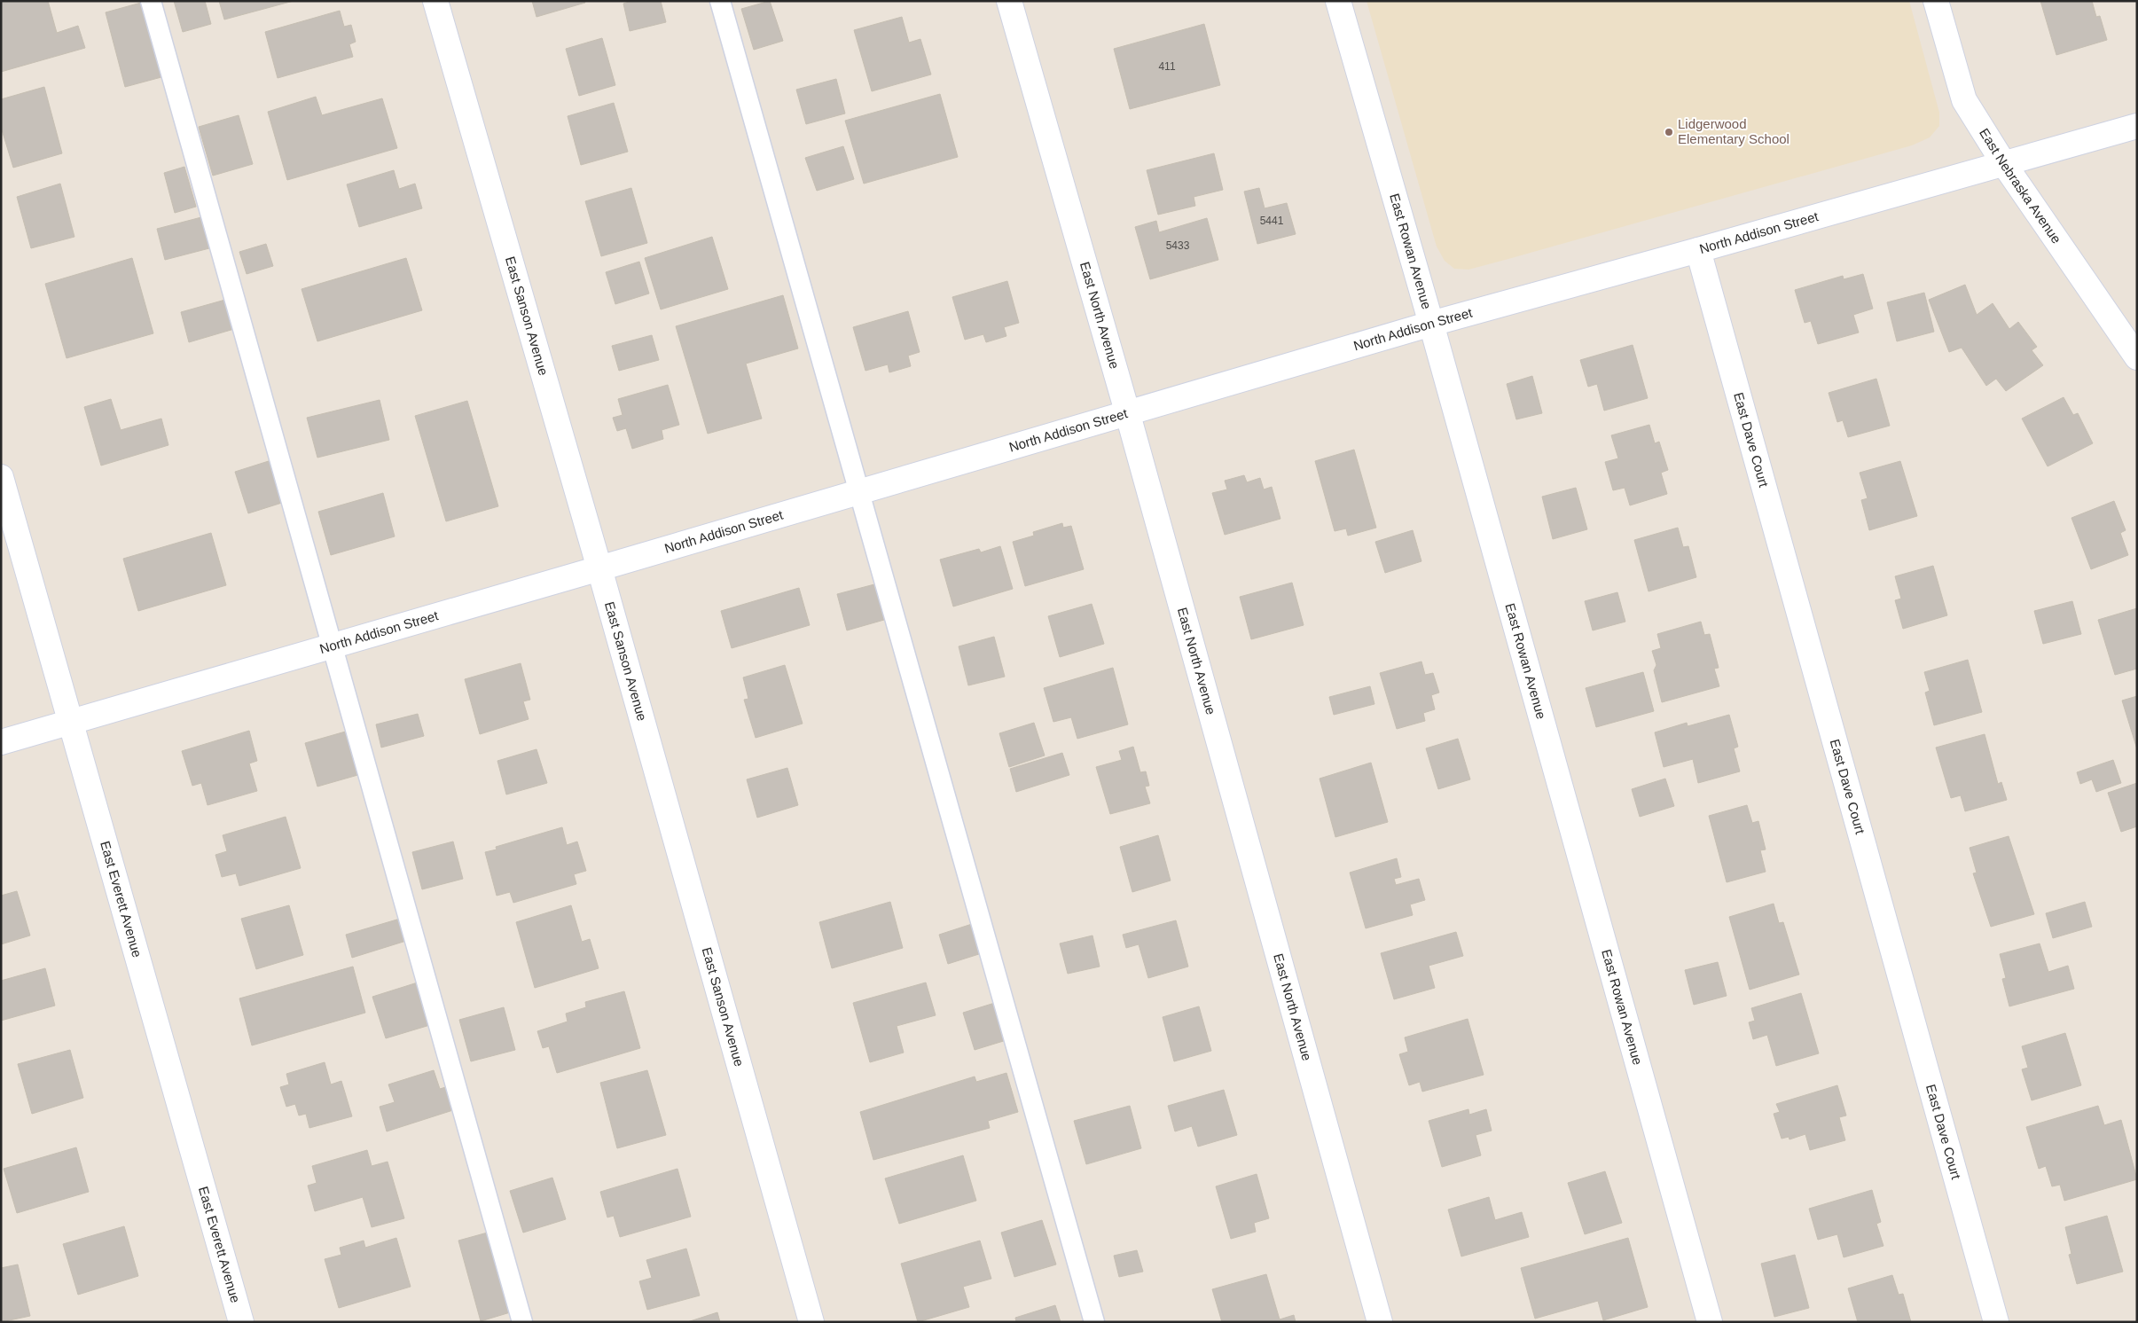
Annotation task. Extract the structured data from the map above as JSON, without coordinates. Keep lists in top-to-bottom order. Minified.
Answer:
{"streets":{"street":["East Nebraska Avenue","North Addison Street","East Rowan Avenue","East North Avenue","East Sanson Avenue","East Dave Court","East Everett Avenue"]},"crossings":[["East Nebraska Avenue","North Addison Street"],["North Addison Street","East Rowan Avenue"],["North Addison Street","East North Avenue"],["North Addison Street","East Sanson Avenue"],["North Addison Street","East Dave Court"],["North Addison Street","East Everett Avenue"]],"places":["Lidgerwood Elementary School"],"house_numbers":["411","5441","5433"]}
